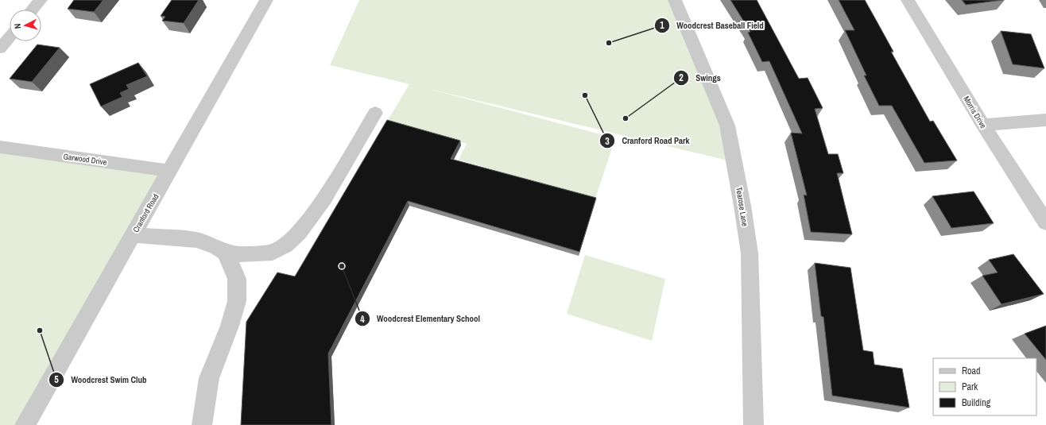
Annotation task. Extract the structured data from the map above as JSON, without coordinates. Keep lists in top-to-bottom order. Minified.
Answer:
{"streets":{"street":["Morris Drive","Garwood Drive","Tearose Lane","Cranford Road"]},"crossings":[["Garwood Drive","Cranford Road"]],"places":["Woodcrest Baseball Field","Cranford Road Park","Swings","Woodcrest Elementary School","Woodcrest Swim Club"],"legend":["Road","Park","Building"],"north":"left"}
